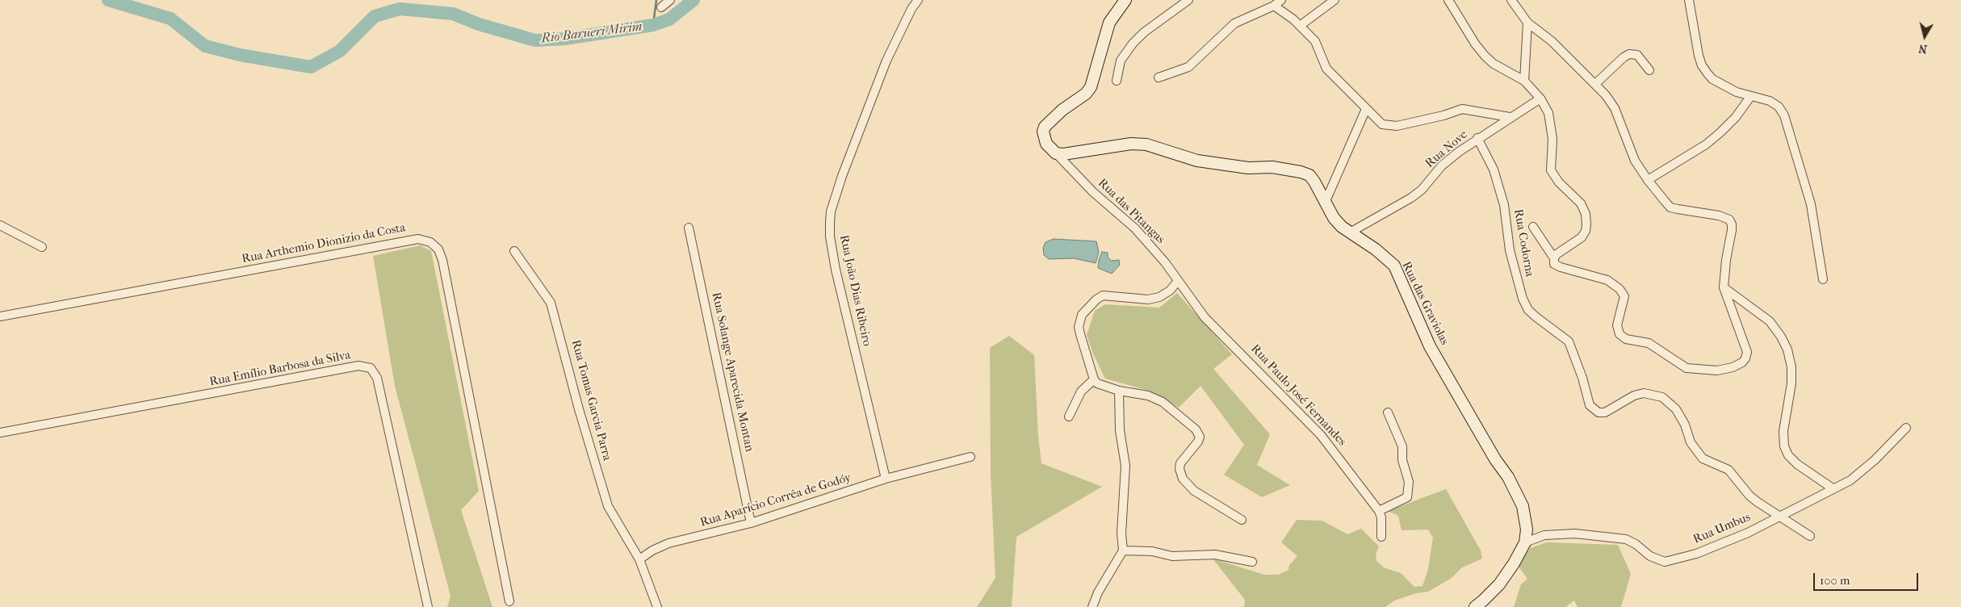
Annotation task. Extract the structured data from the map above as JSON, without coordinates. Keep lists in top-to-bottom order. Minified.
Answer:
{"streets":{"main road":["Rua das Graviolas"],"street":["Rua Nove","Rua das Pitangas","Rua Codorna","Rua Arthemio Dionizio da Costa","Rua João Dias Ribeiro","Rua Emílio Barbosa da Silva","Rua Solange Aparecida Montan","Rua Paulo José Fernandes","Rua Tomas Garcia Parra","Rua Aparício Corrêa de Godóy","Rua Umbus"]},"crossings":[["Rua Nove","Rua Codorna"],["Rua Nove","Rua das Graviolas"],["Rua das Pitangas","Rua das Graviolas"],["Rua das Pitangas","Rua Paulo José Fernandes"],["Rua Codorna","Rua Umbus"],["Rua João Dias Ribeiro","Rua Aparício Corrêa de Godóy"],["Rua das Graviolas","Rua Umbus"],["Rua Solange Aparecida Montan","Rua Aparício Corrêa de Godóy"],["Rua Tomas Garcia Parra","Rua Aparício Corrêa de Godóy"]],"water":["Rio Barueri Mirim"],"scale_bar":"100 m","north":"bottom"}
